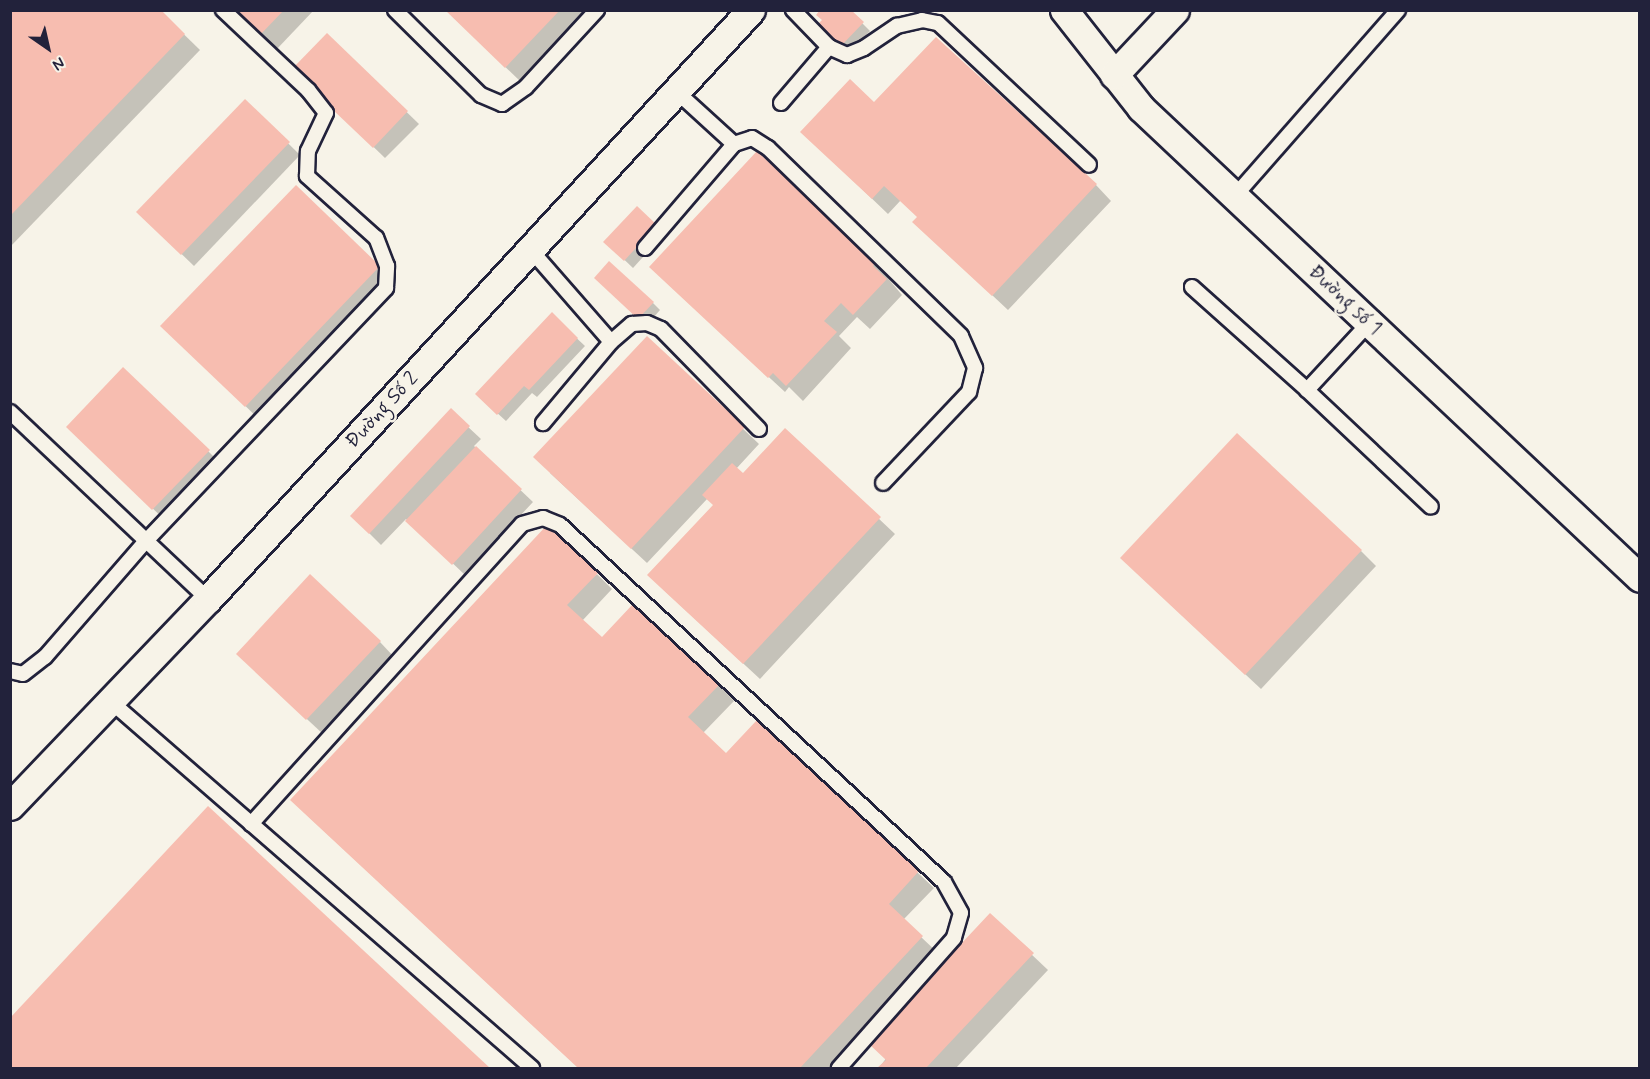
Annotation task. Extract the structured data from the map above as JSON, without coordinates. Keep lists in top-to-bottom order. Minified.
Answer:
{"streets":{"street":["Đường số 1","Đường Số 2"]},"north":"bottom right"}
